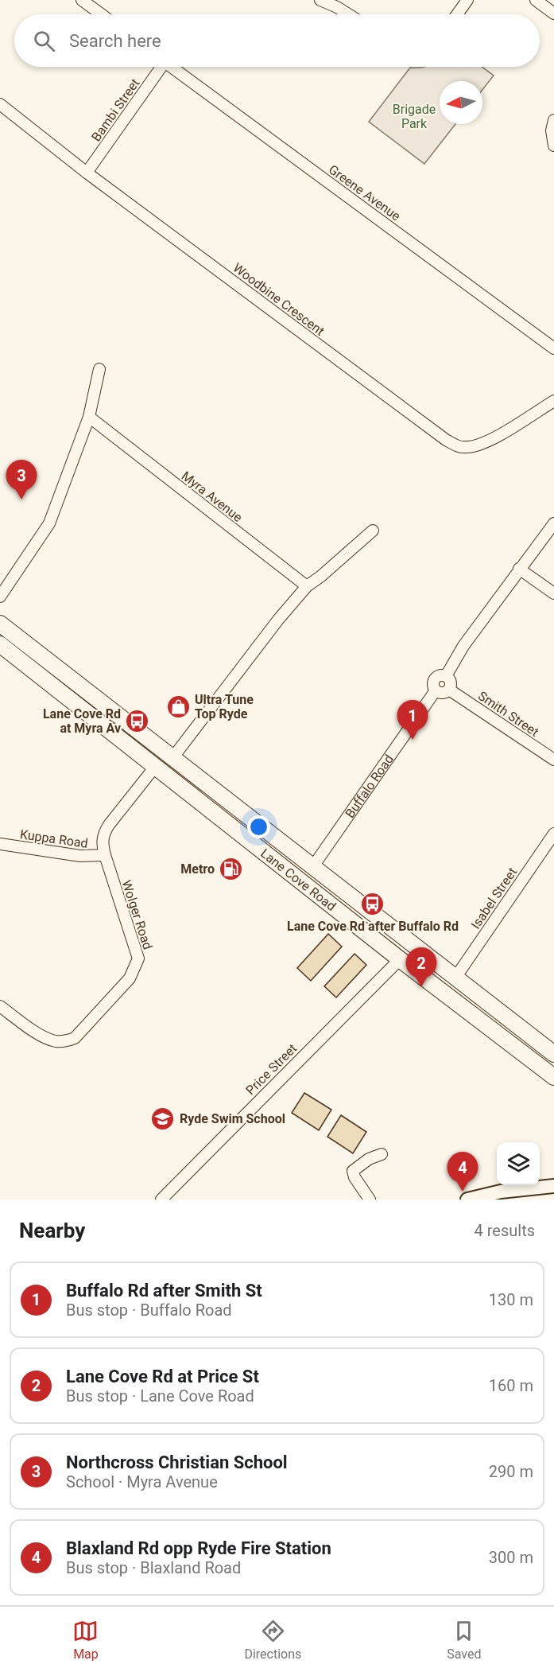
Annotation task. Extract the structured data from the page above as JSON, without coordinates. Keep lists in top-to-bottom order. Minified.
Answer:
{"streets":{"highway":["Buffalo Road","Lane Cove Road"],"street":["Bambi Street","Greene Avenue","Woodbine Crescent","Myra Avenue","Smith Street","Kuppa Road","Isabel Street","Wolger Road","Price Street"]},"crossings":[["Bambi Street","Woodbine Crescent"],["Smith Street","Buffalo Road"],["Buffalo Road","Lane Cove Road"],["Kuppa Road","Wolger Road"],["Lane Cove Road","Isabel Street"],["Lane Cove Road","Wolger Road"],["Lane Cove Road","Price Street"]],"parks":["Brigade Park"],"places":{"shop":["Ultra Tune Top Ryde"],"bus stop":["Lane Cove Rd at Myra Av","Lane Cove Rd after Buffalo Rd"],"fuel station":["Metro"],"school or university":["Ryde Swim School"]},"north":"left","page":{"search":"Search here","pins":["3","1","2","4"],"heading":["Nearby","4 results"],"list":[{"mark":"1","name":"Buffalo Rd after Smith St","note":"Bus stop · Buffalo Road","value":"130 m"},{"mark":"2","name":"Lane Cove Rd at Price St","note":"Bus stop · Lane Cove Road","value":"160 m"},{"mark":"3","name":"Northcross Christian School","note":"School · Myra Avenue","value":"290 m"},{"mark":"4","name":"Blaxland Rd opp Ryde Fire Station","note":"Bus stop · Blaxland Road","value":"300 m"}],"nav":["Map","Directions","Saved"]}}
